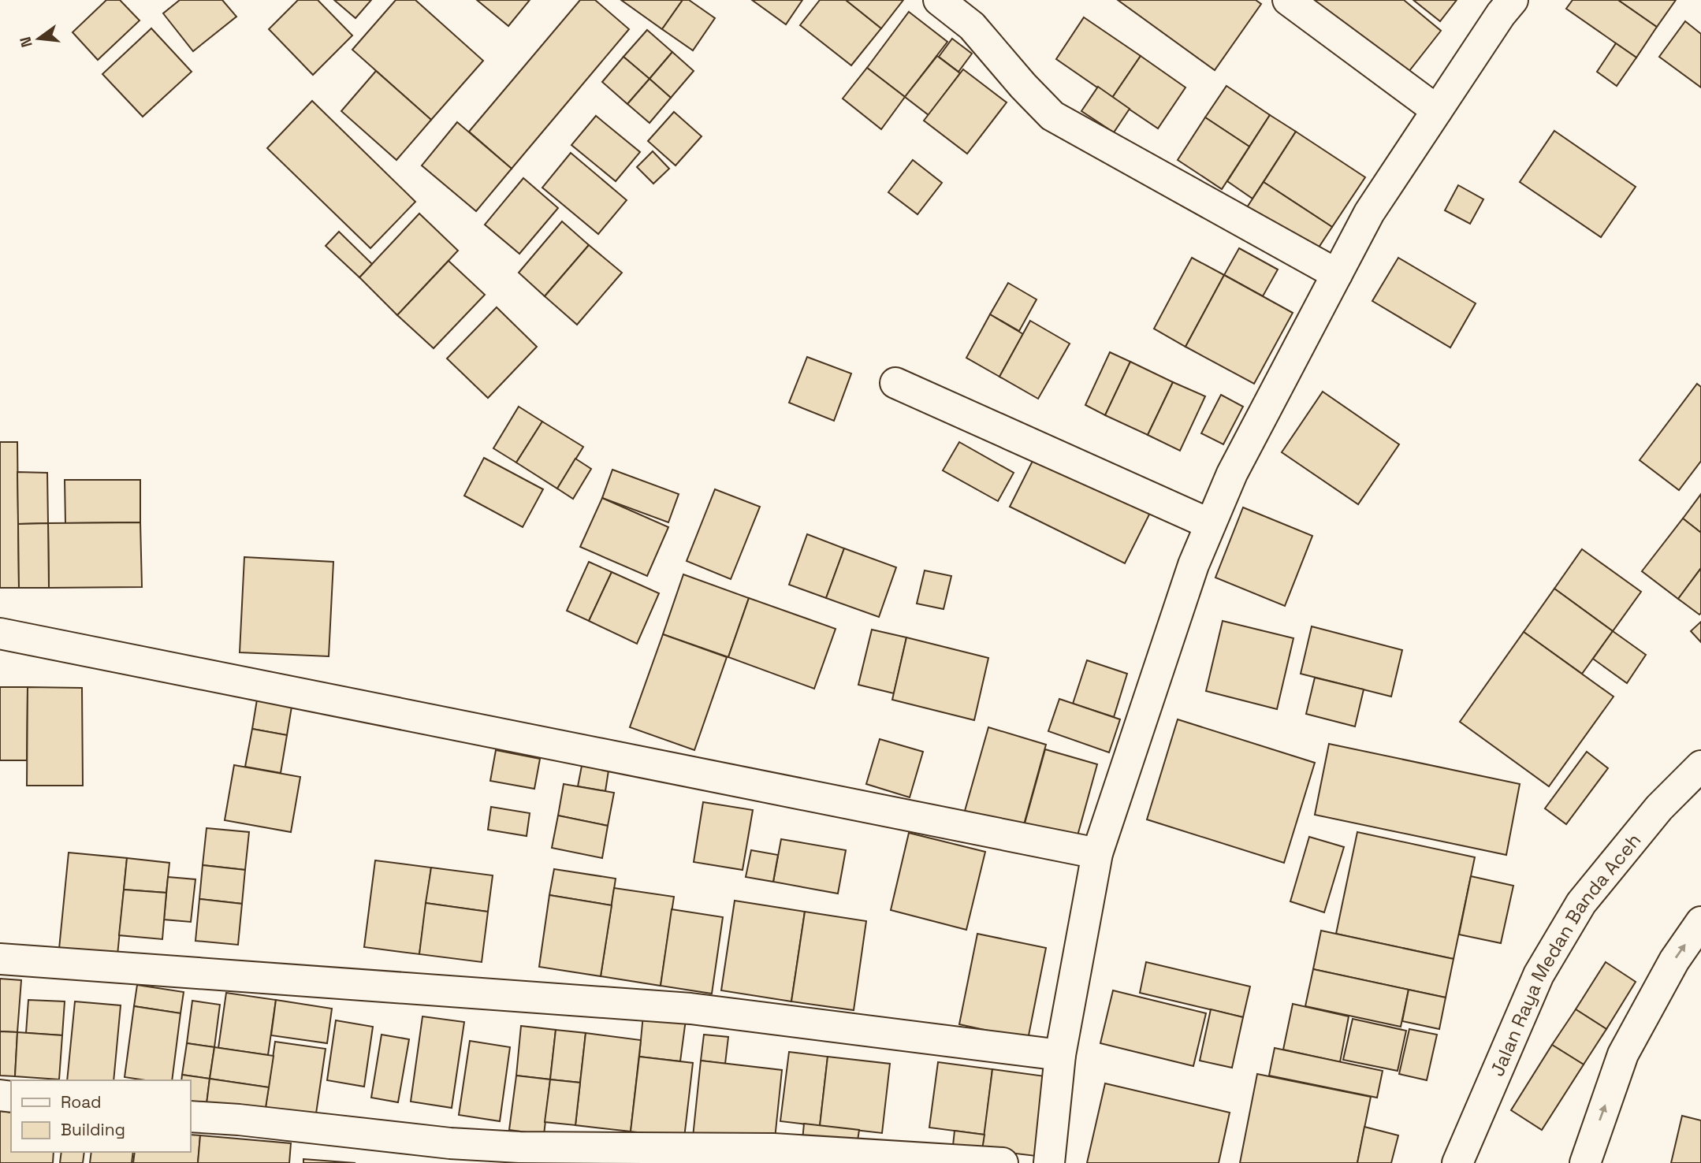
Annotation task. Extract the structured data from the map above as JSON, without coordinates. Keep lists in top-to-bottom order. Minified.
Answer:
{"streets":{"main road":["Jalan Raya Medan Banda Aceh"]},"legend":["Road","Building"],"north":"left"}
